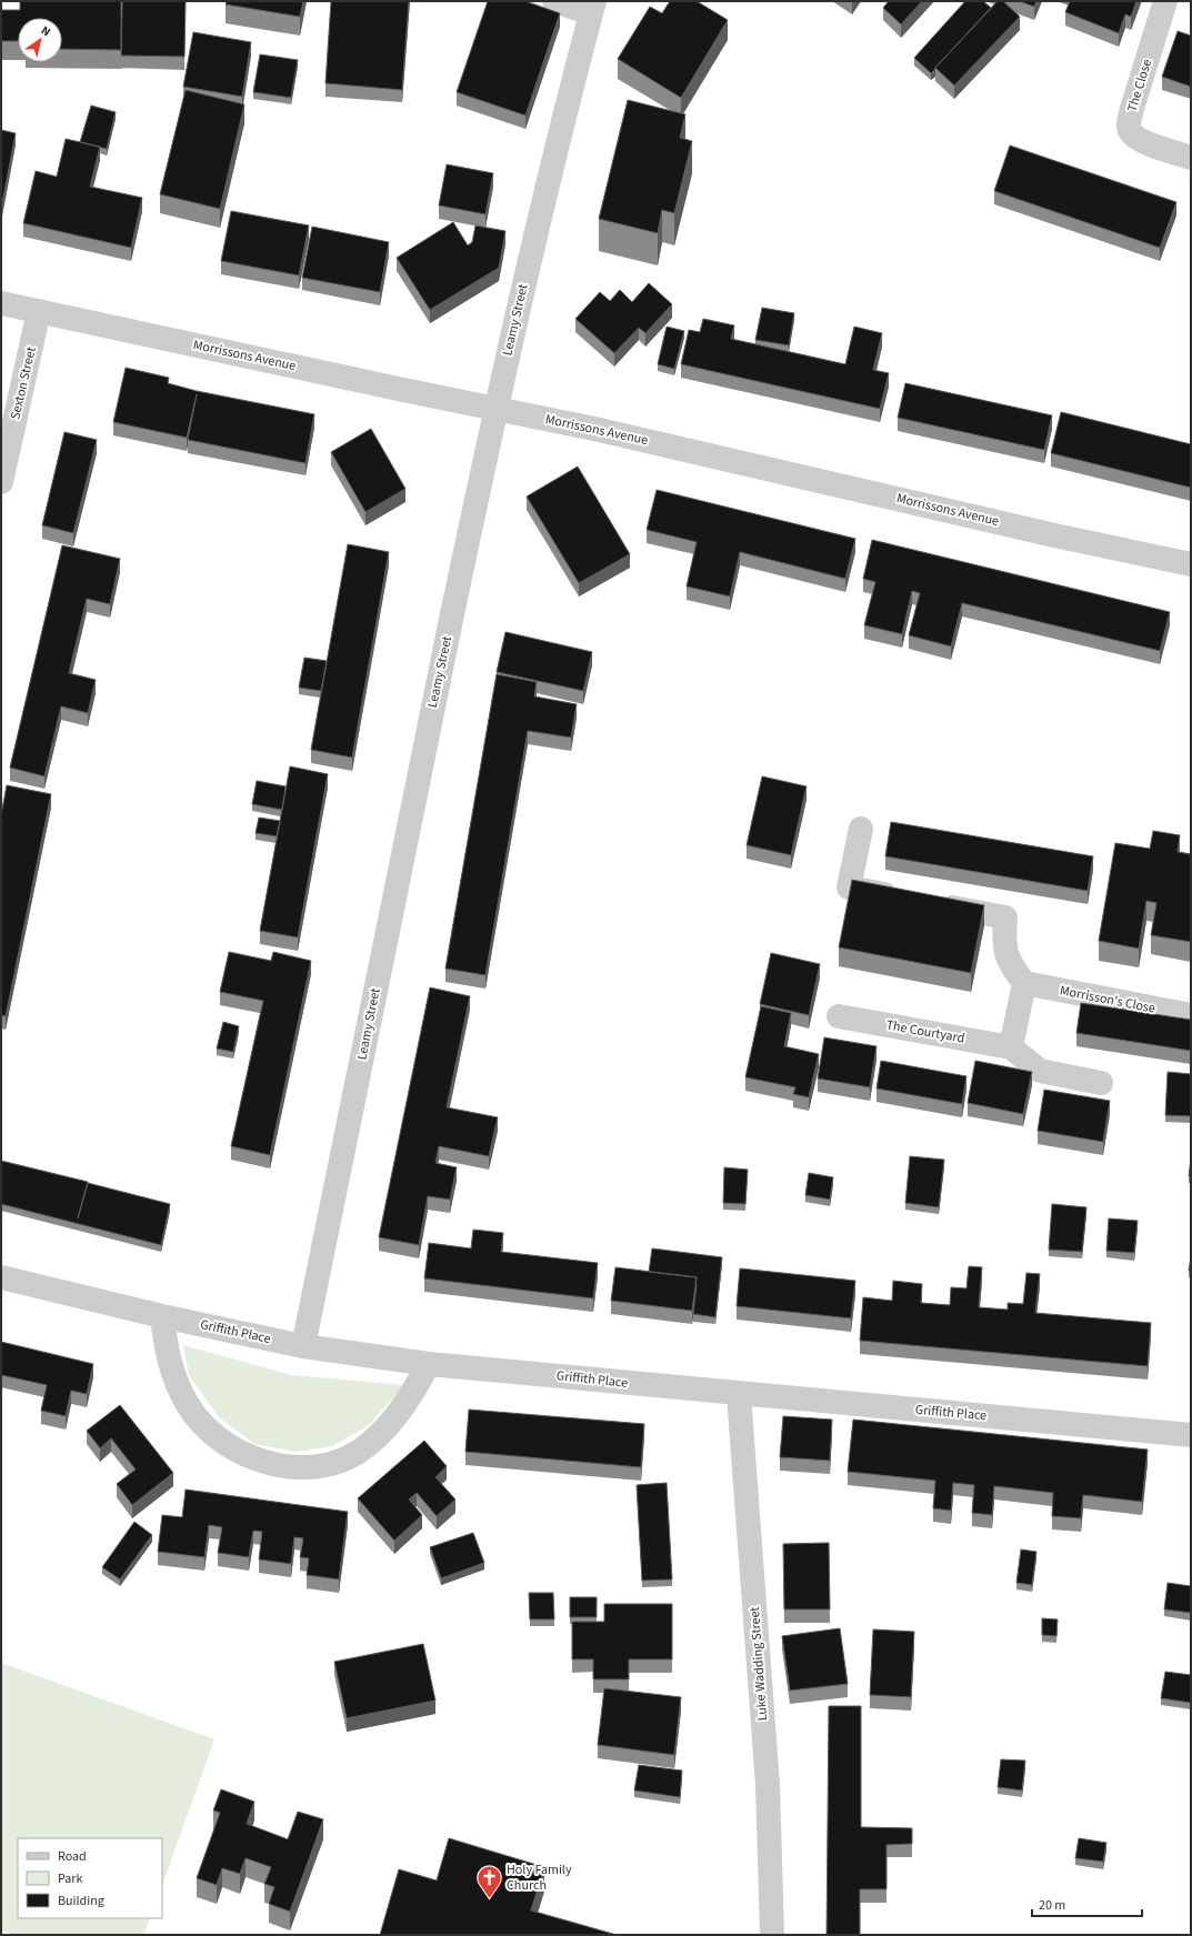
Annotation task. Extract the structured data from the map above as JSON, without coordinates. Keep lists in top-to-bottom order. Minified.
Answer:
{"streets":{"street":["The Close","Leamy Street","Morrissons Avenue","Sexton Street","Morrisson's Close","The Courtyard","Griffith Place","Luke Wadding Street"]},"crossings":[["Leamy Street","Morrissons Avenue"],["Leamy Street","Griffith Place"],["Morrissons Avenue","Sexton Street"],["Griffith Place","Luke Wadding Street"]],"places":{"church":["Holy Family Church"]},"legend":["Road","Park","Building"],"scale_bar":"20 m","north":"top right"}
